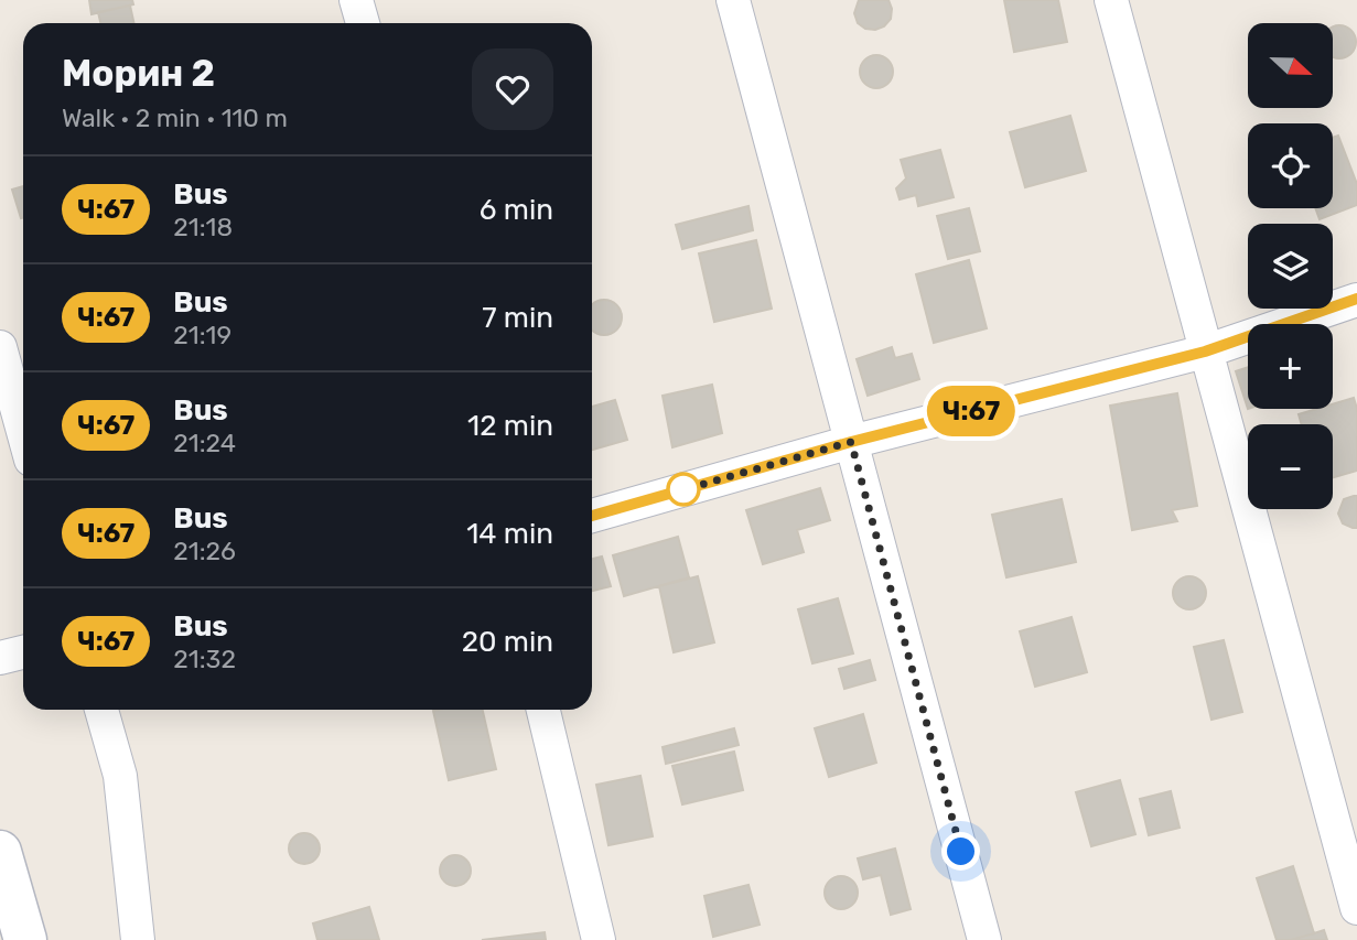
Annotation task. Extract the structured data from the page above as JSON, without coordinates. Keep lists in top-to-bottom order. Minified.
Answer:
{"lines":["bus line Ч:67"],"north":"right","page":{"on_map":"Ч:67","map_buttons":["+","−"],"heading":["Морин 2","Walk · 2 min · 110 m"],"list":[{"mark":"Ч:67","name":"Bus","note":"21:18","value":"6 min"},{"mark":"Ч:67","name":"Bus","note":"21:19","value":"7 min"},{"mark":"Ч:67","name":"Bus","note":"21:24","value":"12 min"},{"mark":"Ч:67","name":"Bus","note":"21:26","value":"14 min"},{"mark":"Ч:67","name":"Bus","note":"21:32","value":"20 min"}]}}
